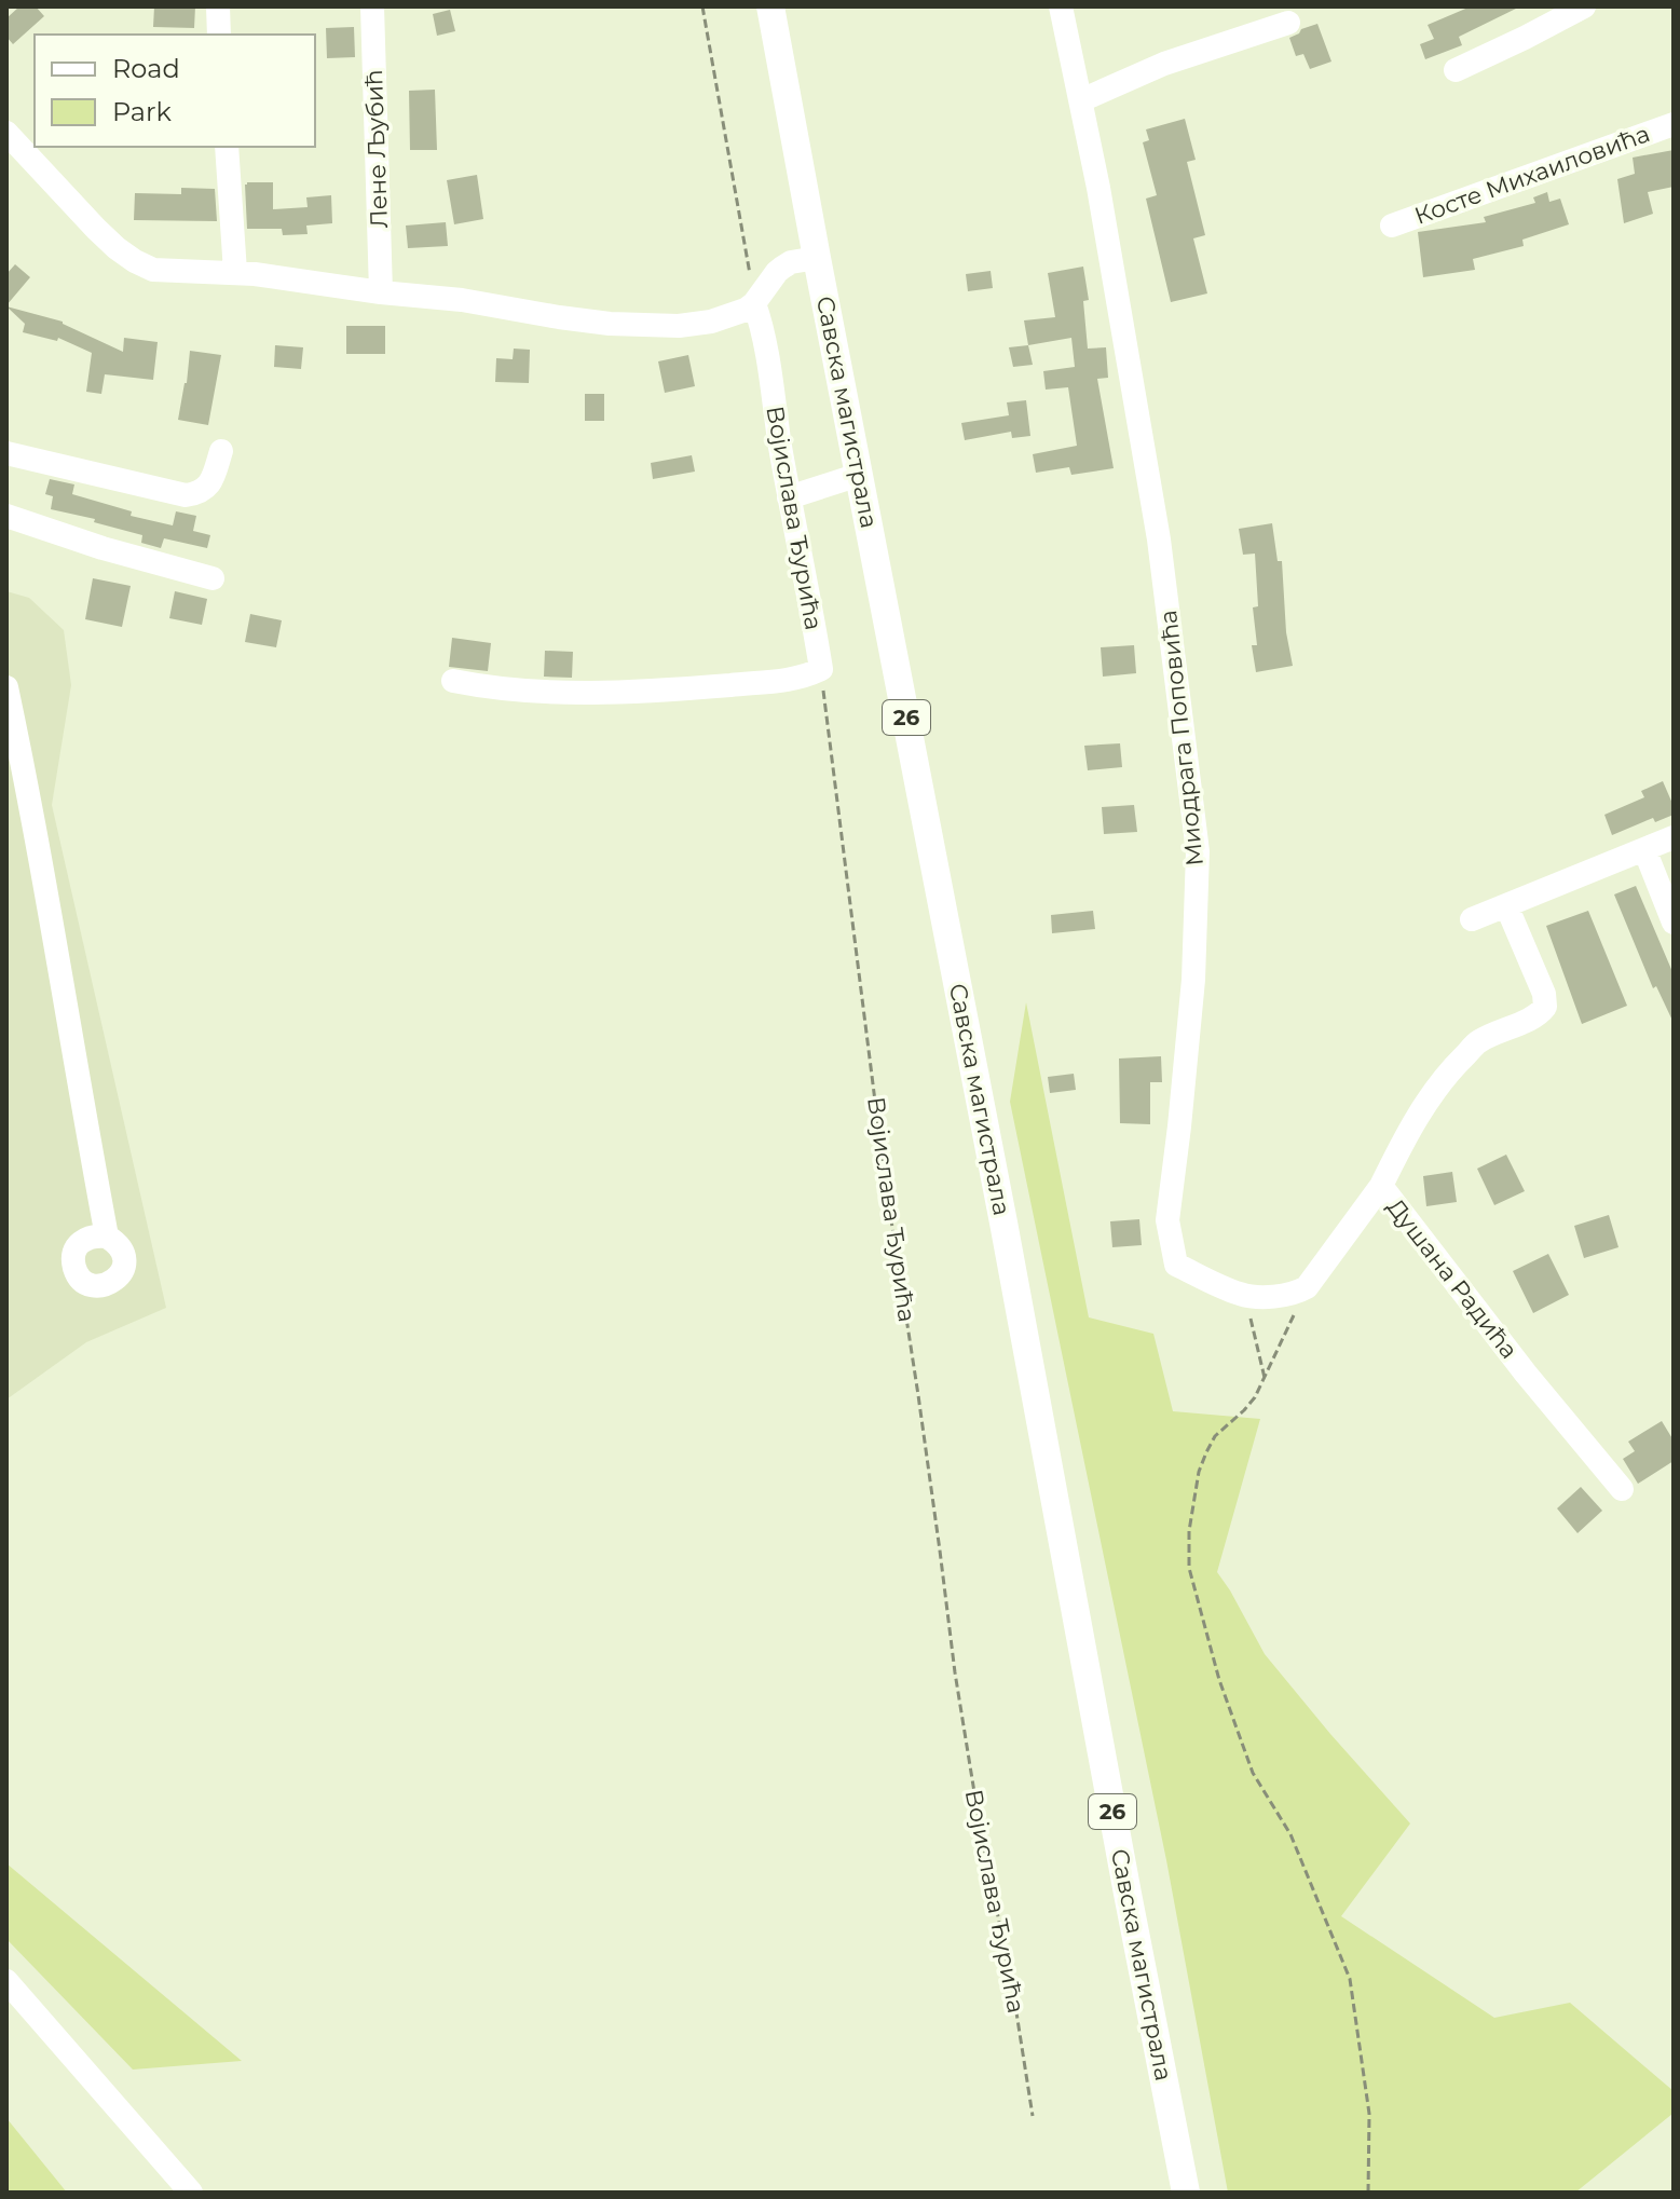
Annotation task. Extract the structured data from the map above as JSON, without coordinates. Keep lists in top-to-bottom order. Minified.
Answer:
{"streets":{"main road":["Савска магистрала","26"],"street":["Лене Љубић","Косте Михаиловића","Војислава Ђурића","Миодрага Поповића","Душана Радића"]},"legend":["Road","Park"]}
